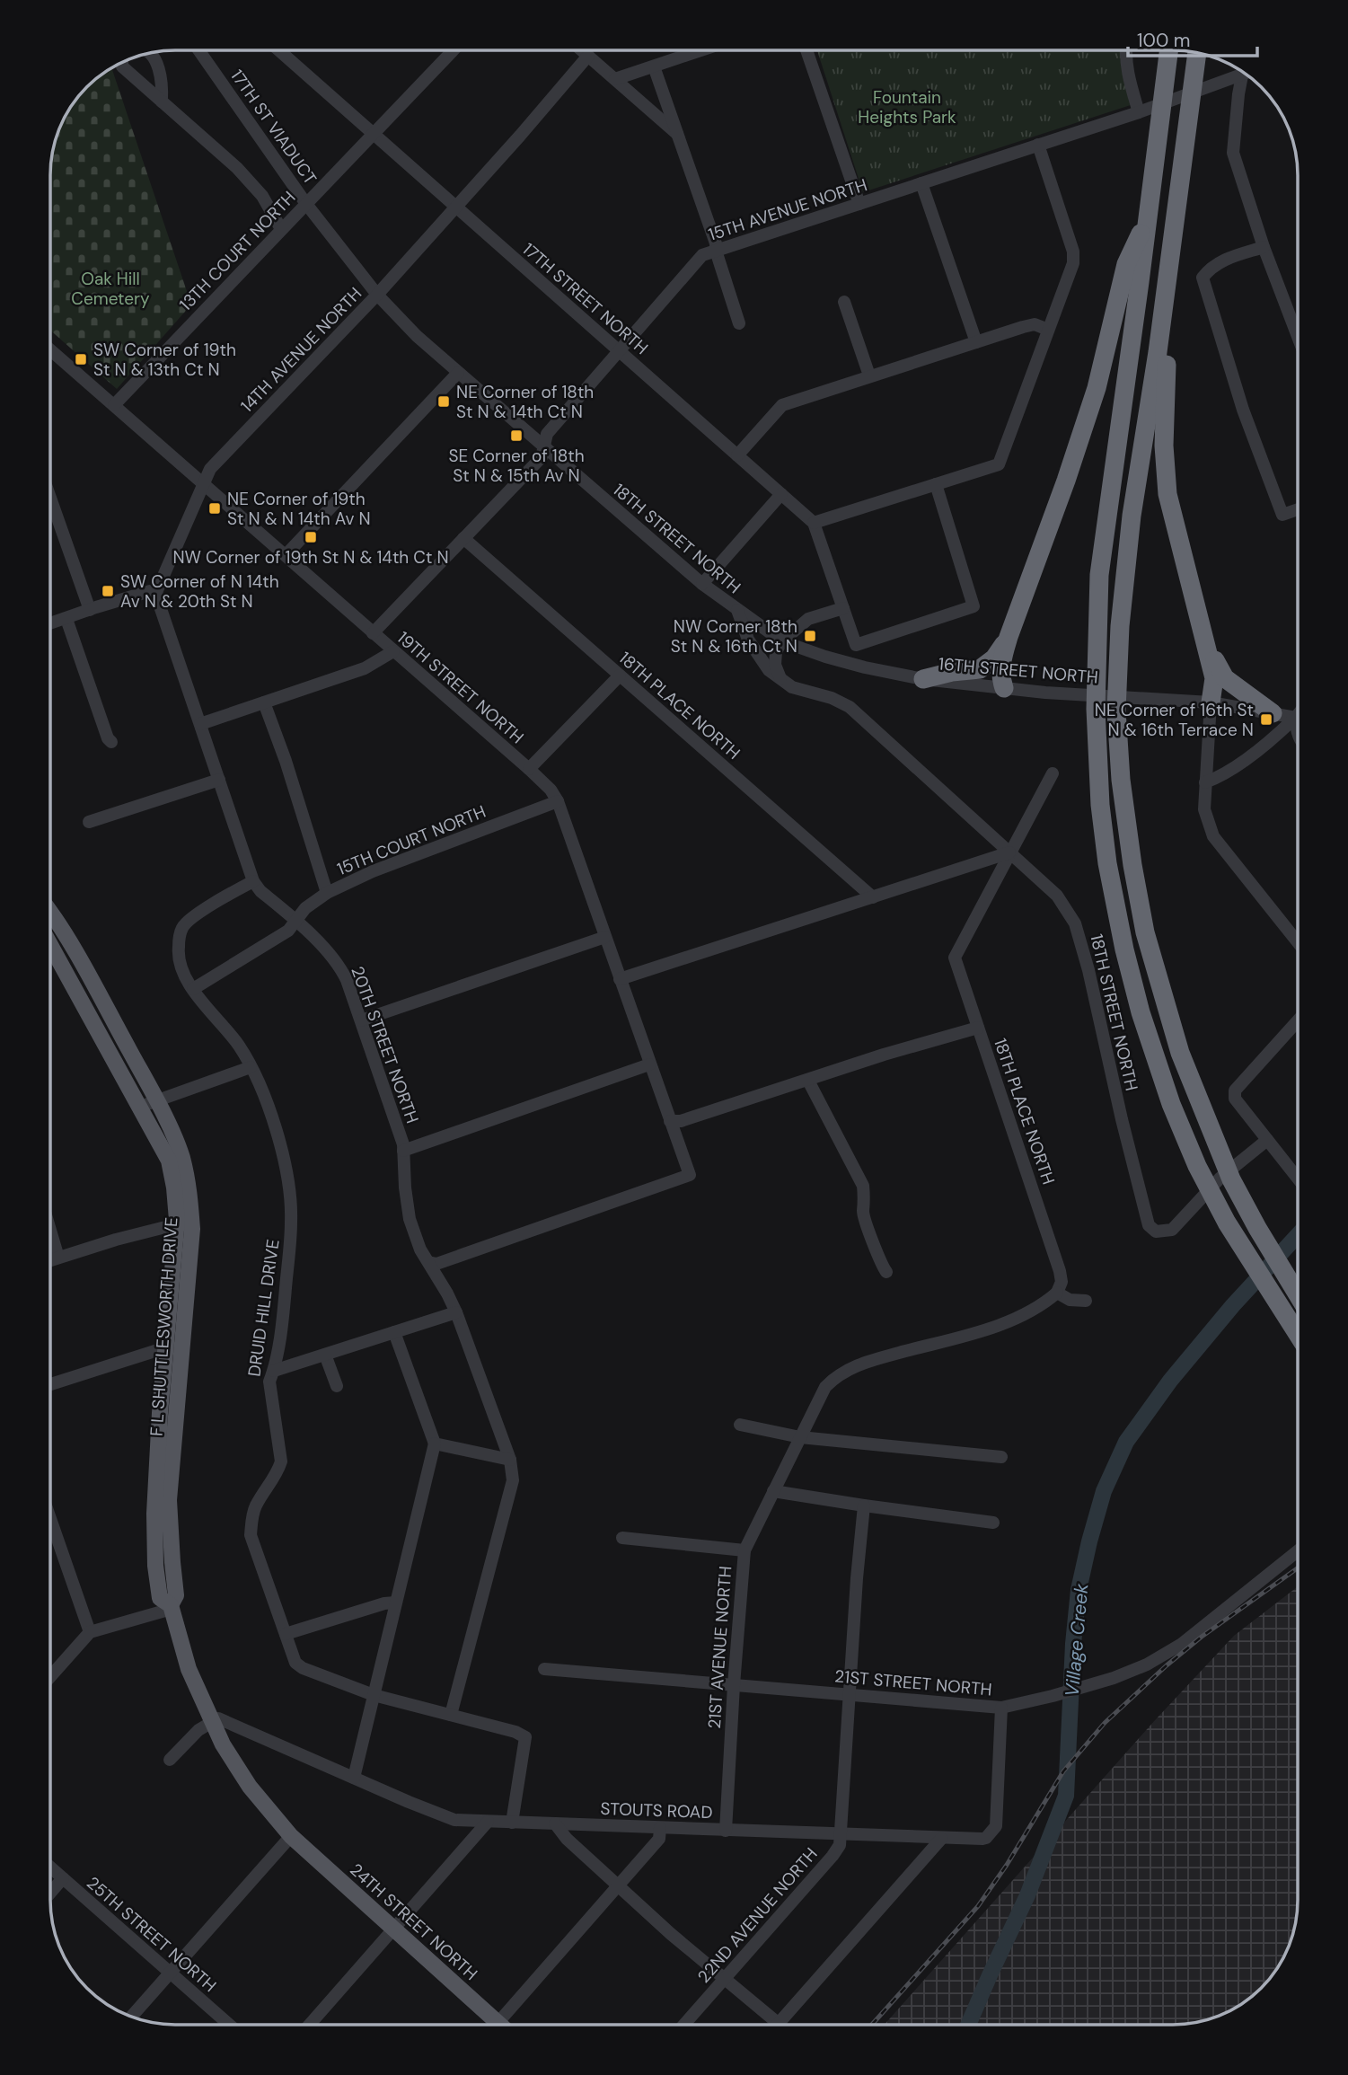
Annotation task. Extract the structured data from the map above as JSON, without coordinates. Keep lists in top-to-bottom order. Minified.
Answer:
{"streets":{"main road":["F L SHUTTLESWORTH DRIVE","24TH STREET NORTH"],"street":["17TH ST VIADUCT","15TH AVENUE NORTH","13TH COURT NORTH","17TH STREET NORTH","14TH AVENUE NORTH","18TH STREET NORTH","16TH STREET NORTH","19TH STREET NORTH","18TH PLACE NORTH","15TH COURT NORTH","20TH STREET NORTH","DRUID HILL DRIVE","21ST AVENUE NORTH","21ST STREET NORTH","STOUTS ROAD","22ND AVENUE NORTH","25TH STREET NORTH"]},"crossings":[["17TH ST VIADUCT","13TH COURT NORTH"],["17TH ST VIADUCT","18TH STREET NORTH"],["15TH AVENUE NORTH","17TH STREET NORTH"],["15TH AVENUE NORTH","18TH STREET NORTH"],["15TH AVENUE NORTH","19TH STREET NORTH"],["15TH AVENUE NORTH","18TH PLACE NORTH"],["13TH COURT NORTH","17TH STREET NORTH"],["13TH COURT NORTH","18TH STREET NORTH"],["13TH COURT NORTH","19TH STREET NORTH"],["17TH STREET NORTH","14TH AVENUE NORTH"],["14TH AVENUE NORTH","18TH STREET NORTH"],["14TH AVENUE NORTH","19TH STREET NORTH"],["14TH AVENUE NORTH","20TH STREET NORTH"],["18TH STREET NORTH","16TH STREET NORTH"],["18TH STREET NORTH","18TH PLACE NORTH"],["19TH STREET NORTH","15TH COURT NORTH"],["19TH STREET NORTH","20TH STREET NORTH"],["18TH PLACE NORTH","21ST AVENUE NORTH"],["15TH COURT NORTH","20TH STREET NORTH"],["15TH COURT NORTH","DRUID HILL DRIVE"],["20TH STREET NORTH","DRUID HILL DRIVE"],["DRUID HILL DRIVE","STOUTS ROAD"],["F L SHUTTLESWORTH DRIVE","STOUTS ROAD"],["F L SHUTTLESWORTH DRIVE","24TH STREET NORTH"],["21ST AVENUE NORTH","21ST STREET NORTH"],["21ST AVENUE NORTH","STOUTS ROAD"],["21ST STREET NORTH","STOUTS ROAD"],["21ST STREET NORTH","22ND AVENUE NORTH"],["STOUTS ROAD","22ND AVENUE NORTH"]],"water":["Village Creek"],"parks":["Fountain Heights Park","Oak Hill Cemetery"],"places":{"transit":["SW Corner of 19th St N & 13th Ct N","NE Corner of 18th St N & 14th Ct N","SE Corner of 18th St N & 15th Av N","NE Corner of 19th St N & N 14th Av N","NW Corner of 19th St N & 14th Ct N","SW Corner of N 14th Av N & 20th St N","NW Corner 18th St N & 16th Ct N","NE Corner of 16th St N & 16th Terrace N"]},"scale_bar":"100 m"}
